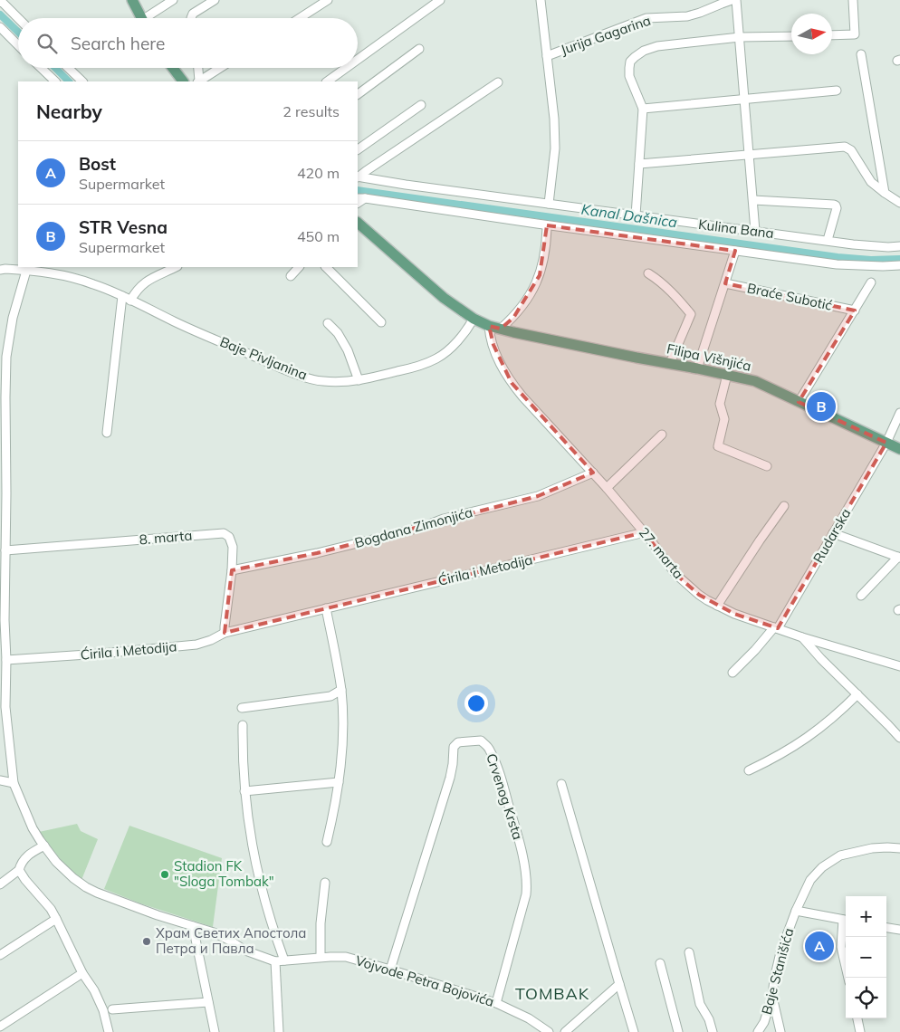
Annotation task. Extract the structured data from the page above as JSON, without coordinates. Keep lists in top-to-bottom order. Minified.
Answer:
{"streets":{"main road":["Filipa Višnjića"],"street":["Jurija Gagarina","Kulina Bana","Braće Subotić","Baje Pivljanina","Bogdana Zimonjića","Rudarska","8. marta","27. marta","Ćirila i Metodija","Crvenog Krsta","Baje Stanišića","Vojvode Petra Bojovića"]},"crossings":[["Jurija Gagarina","Kulina Bana"],["Braće Subotić","Filipa Višnjića"],["Filipa Višnjića","Baje Pivljanina"],["Filipa Višnjića","Rudarska"],["Filipa Višnjića","27. marta"],["Baje Pivljanina","Vojvode Petra Bojovića"],["Bogdana Zimonjića","8. marta"],["Bogdana Zimonjića","27. marta"],["Rudarska","27. marta"],["8. marta","Ćirila i Metodija"],["8. marta","Vojvode Petra Bojovića"],["27. marta","Ćirila i Metodija"],["Ćirila i Metodija","Vojvode Petra Bojovića"],["Crvenog Krsta","Vojvode Petra Bojovića"]],"districts":["TOMBAK"],"water":["Kanal Dašnica"],"places":["Stadion FK \"Sloga Tombak\"","Храм Светих Апостола Петра и Павла"],"north":"right","page":{"search":"Search here","heading":["Nearby","2 results"],"list":[{"mark":"A","name":"Bost","note":"Supermarket","value":"420 m"},{"mark":"B","name":"STR Vesna","note":"Supermarket","value":"450 m"}],"pins":["B","A"],"map_buttons":["+","−"]}}
